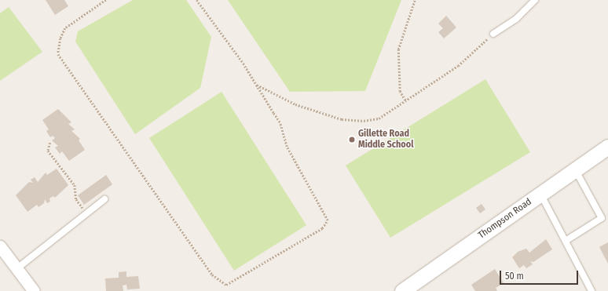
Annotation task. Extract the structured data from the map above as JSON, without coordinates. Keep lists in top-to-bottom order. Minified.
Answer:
{"streets":{"street":["Thompson Road"]},"places":["Gillette Road Middle School"],"scale_bar":"50 m"}
